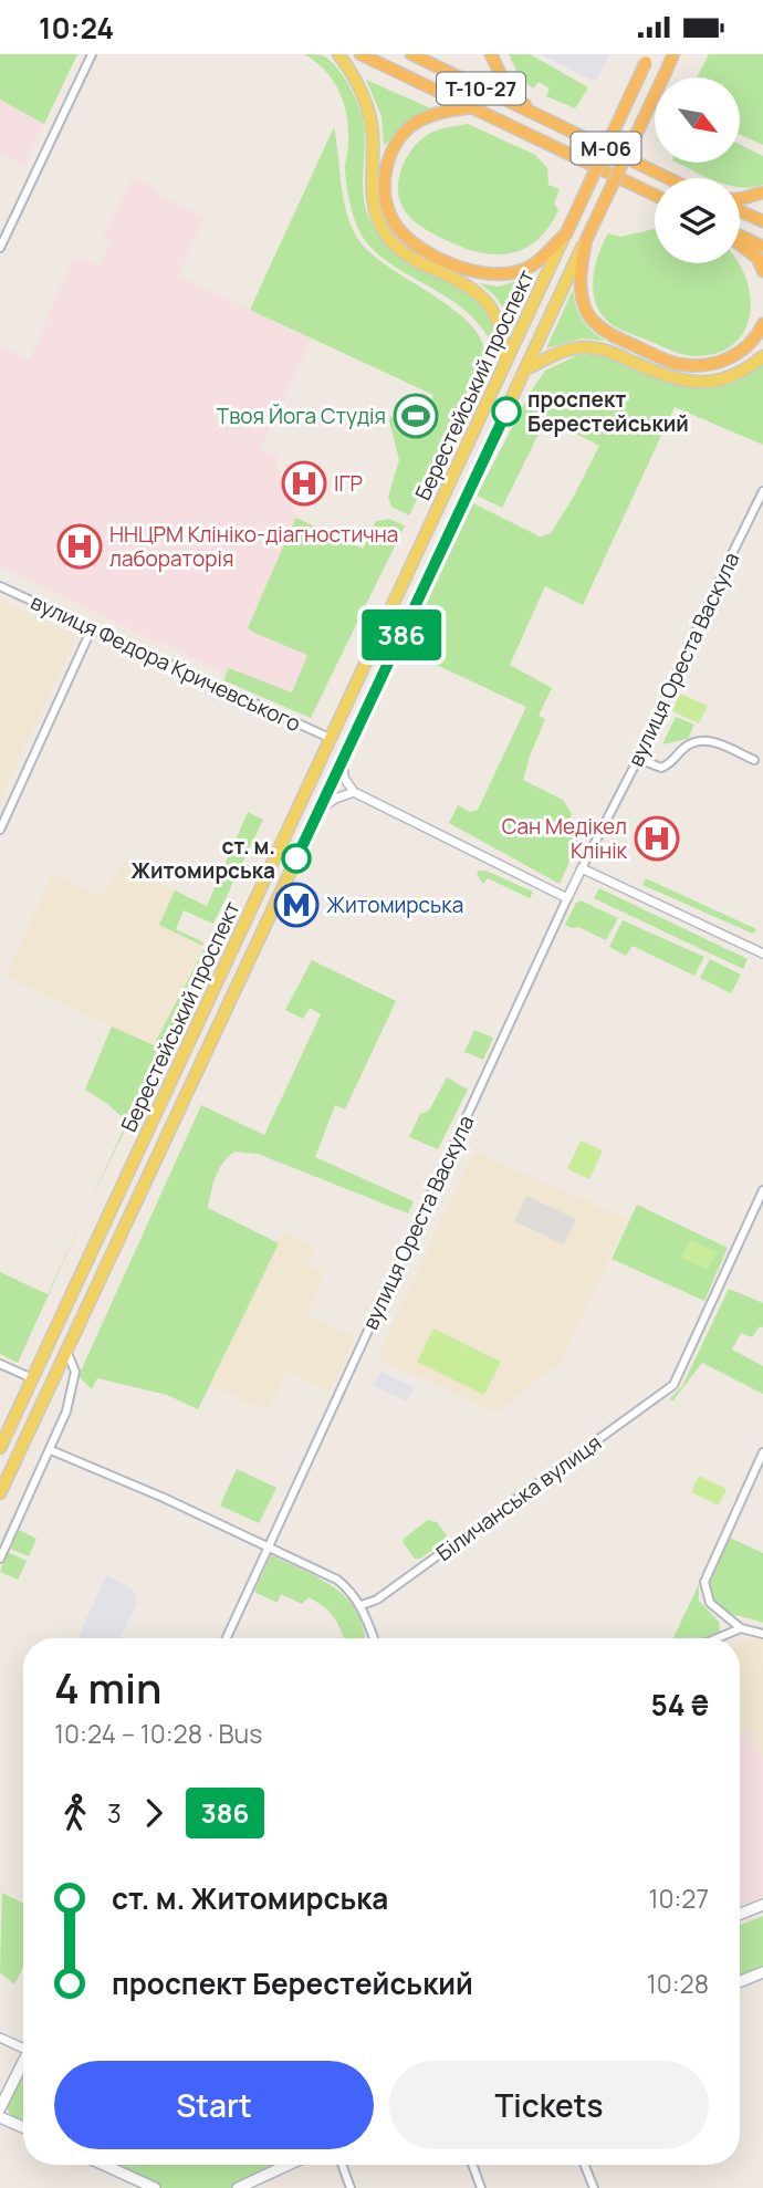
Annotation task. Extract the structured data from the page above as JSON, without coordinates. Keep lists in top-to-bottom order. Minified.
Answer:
{"streets":{"highway":["Т-10-27","М-06","Берестейський проспект"],"street":["вулиця Ореста Васкула","вулиця Федора Кричевського","Біличанська вулиця"]},"crossings":[["Берестейський проспект","вулиця Федора Кричевського"]],"places":{"other":["проспект Берестейський","ст. м. Житомирська"],"sports":["Твоя Йога Студiя"],"hospital":["ІГР","ННЦРМ Клініко-діагностична лабораторія","Сан Медікел Клінік"],"metro station":["Житомирська"]},"lines":["bus line 386"],"north":"bottom right","page":{"status":"10:24","on_map":"386","heading":["4 min","10:24 – 10:28 · Bus","54 ₴"],"legs":["3","386"],"list":[{"name":"ст. м. Житомирська","value":"10:27"},{"name":"проспект Берестейський","value":"10:28"}],"buttons":["Start","Tickets"]}}
